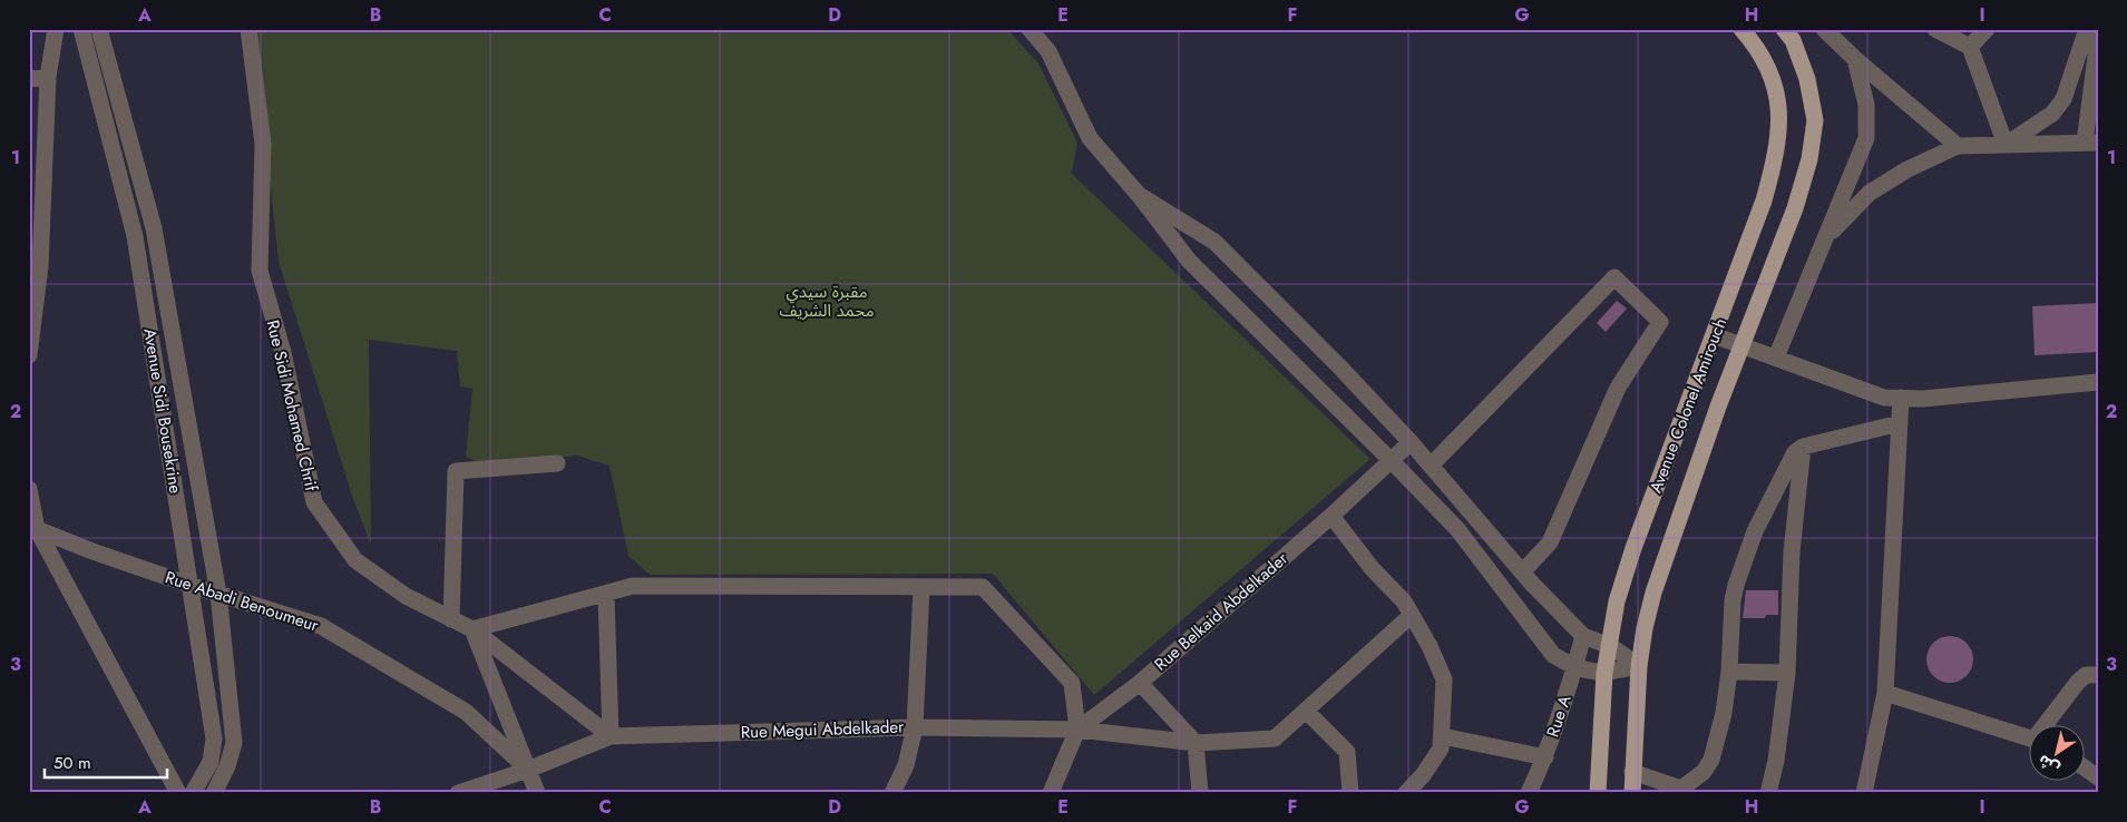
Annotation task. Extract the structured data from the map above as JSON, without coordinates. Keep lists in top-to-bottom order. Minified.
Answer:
{"streets":{"main road":["Avenue Colonel Amirouch"],"street":["Rue Sidi Mohamed Chrif","Avenue Sidi Bousekrine","Rue Abadi Benoumeur","Rue Belkaid Abdelkader","Rue A","Rue Megui Abdelkader"]},"crossings":[["Rue Sidi Mohamed Chrif","Rue Megui Abdelkader"],["Avenue Sidi Bousekrine","Rue Abadi Benoumeur"],["Rue Abadi Benoumeur","Rue Megui Abdelkader"],["Rue Belkaid Abdelkader","Rue Megui Abdelkader"]],"parks":["مقبرة سيدي محمد الشريف"],"scale_bar":"50 m","north":"bottom left","grid":{"columns":["A","B","C","D","E","F","G","H","I"],"rows":["1","2","3"]}}
